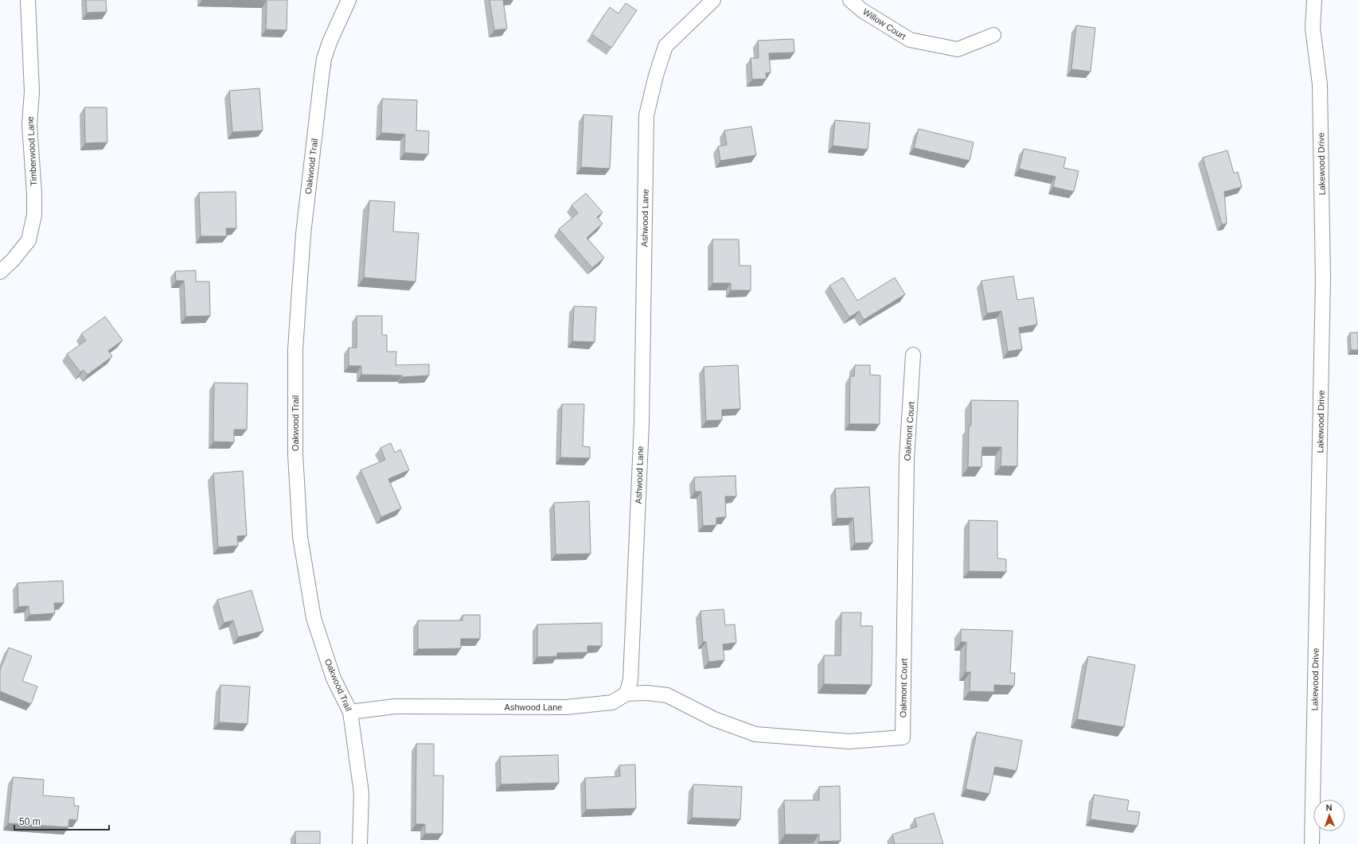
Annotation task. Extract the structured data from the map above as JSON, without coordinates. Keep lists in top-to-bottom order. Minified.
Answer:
{"streets":{"street":["Willow Court","Timberwood Lane","Lakewood Drive","Oakwood Trail","Ashwood Lane","Oakmont Court"]},"crossings":[["Oakwood Trail","Ashwood Lane"],["Ashwood Lane","Oakmont Court"]],"scale_bar":"50 m","north":"top"}
